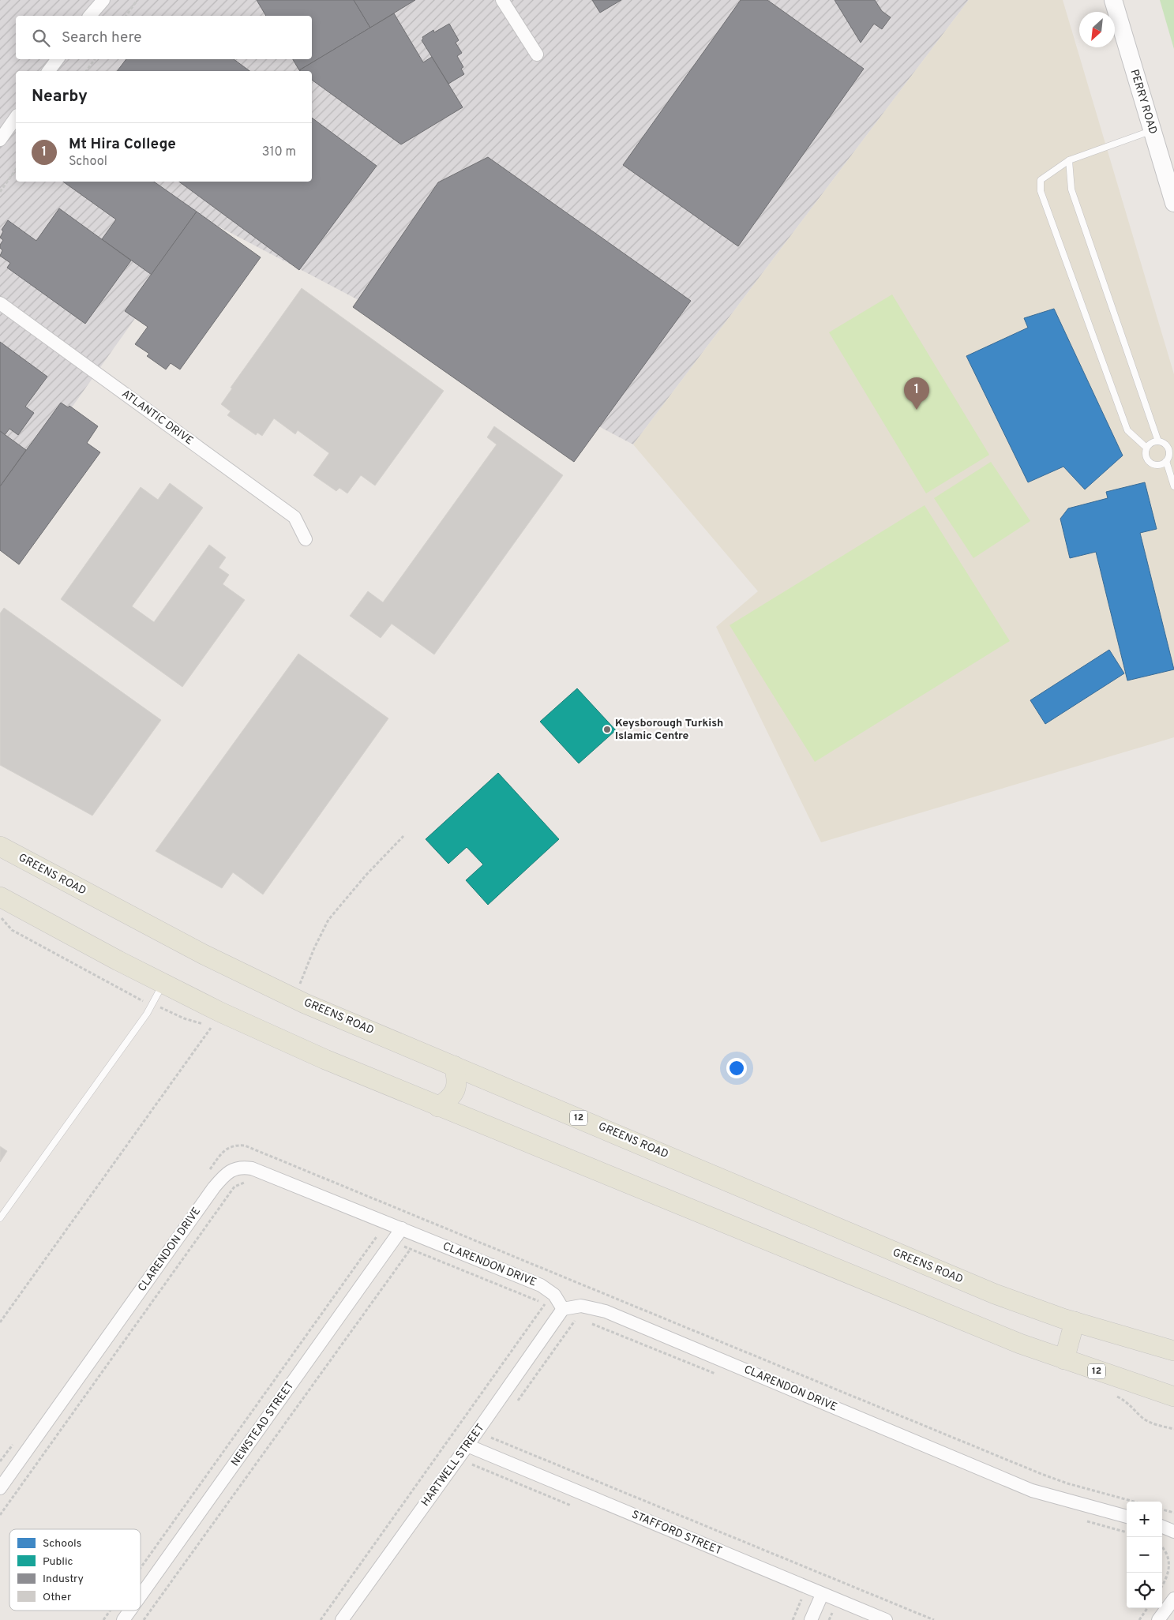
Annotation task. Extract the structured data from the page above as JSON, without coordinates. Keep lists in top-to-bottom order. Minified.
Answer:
{"streets":{"main road":["PERRY ROAD","GREENS ROAD","12"],"street":["ATLANTIC DRIVE","CLARENDON DRIVE","NEWSTEAD STREET","HARTWELL STREET","STAFFORD STREET"]},"crossings":[["CLARENDON DRIVE","NEWSTEAD STREET"],["CLARENDON DRIVE","HARTWELL STREET"],["HARTWELL STREET","STAFFORD STREET"]],"places":["Keysborough Turkish Islamic Centre"],"legend":["Schools","Public","Industry","Other"],"north":"bottom left","page":{"search":"Search here","heading":"Nearby","list":[{"mark":"1","name":"Mt Hira College","note":"School","value":"310 m"}],"pins":"1","map_buttons":["+","−"]}}
